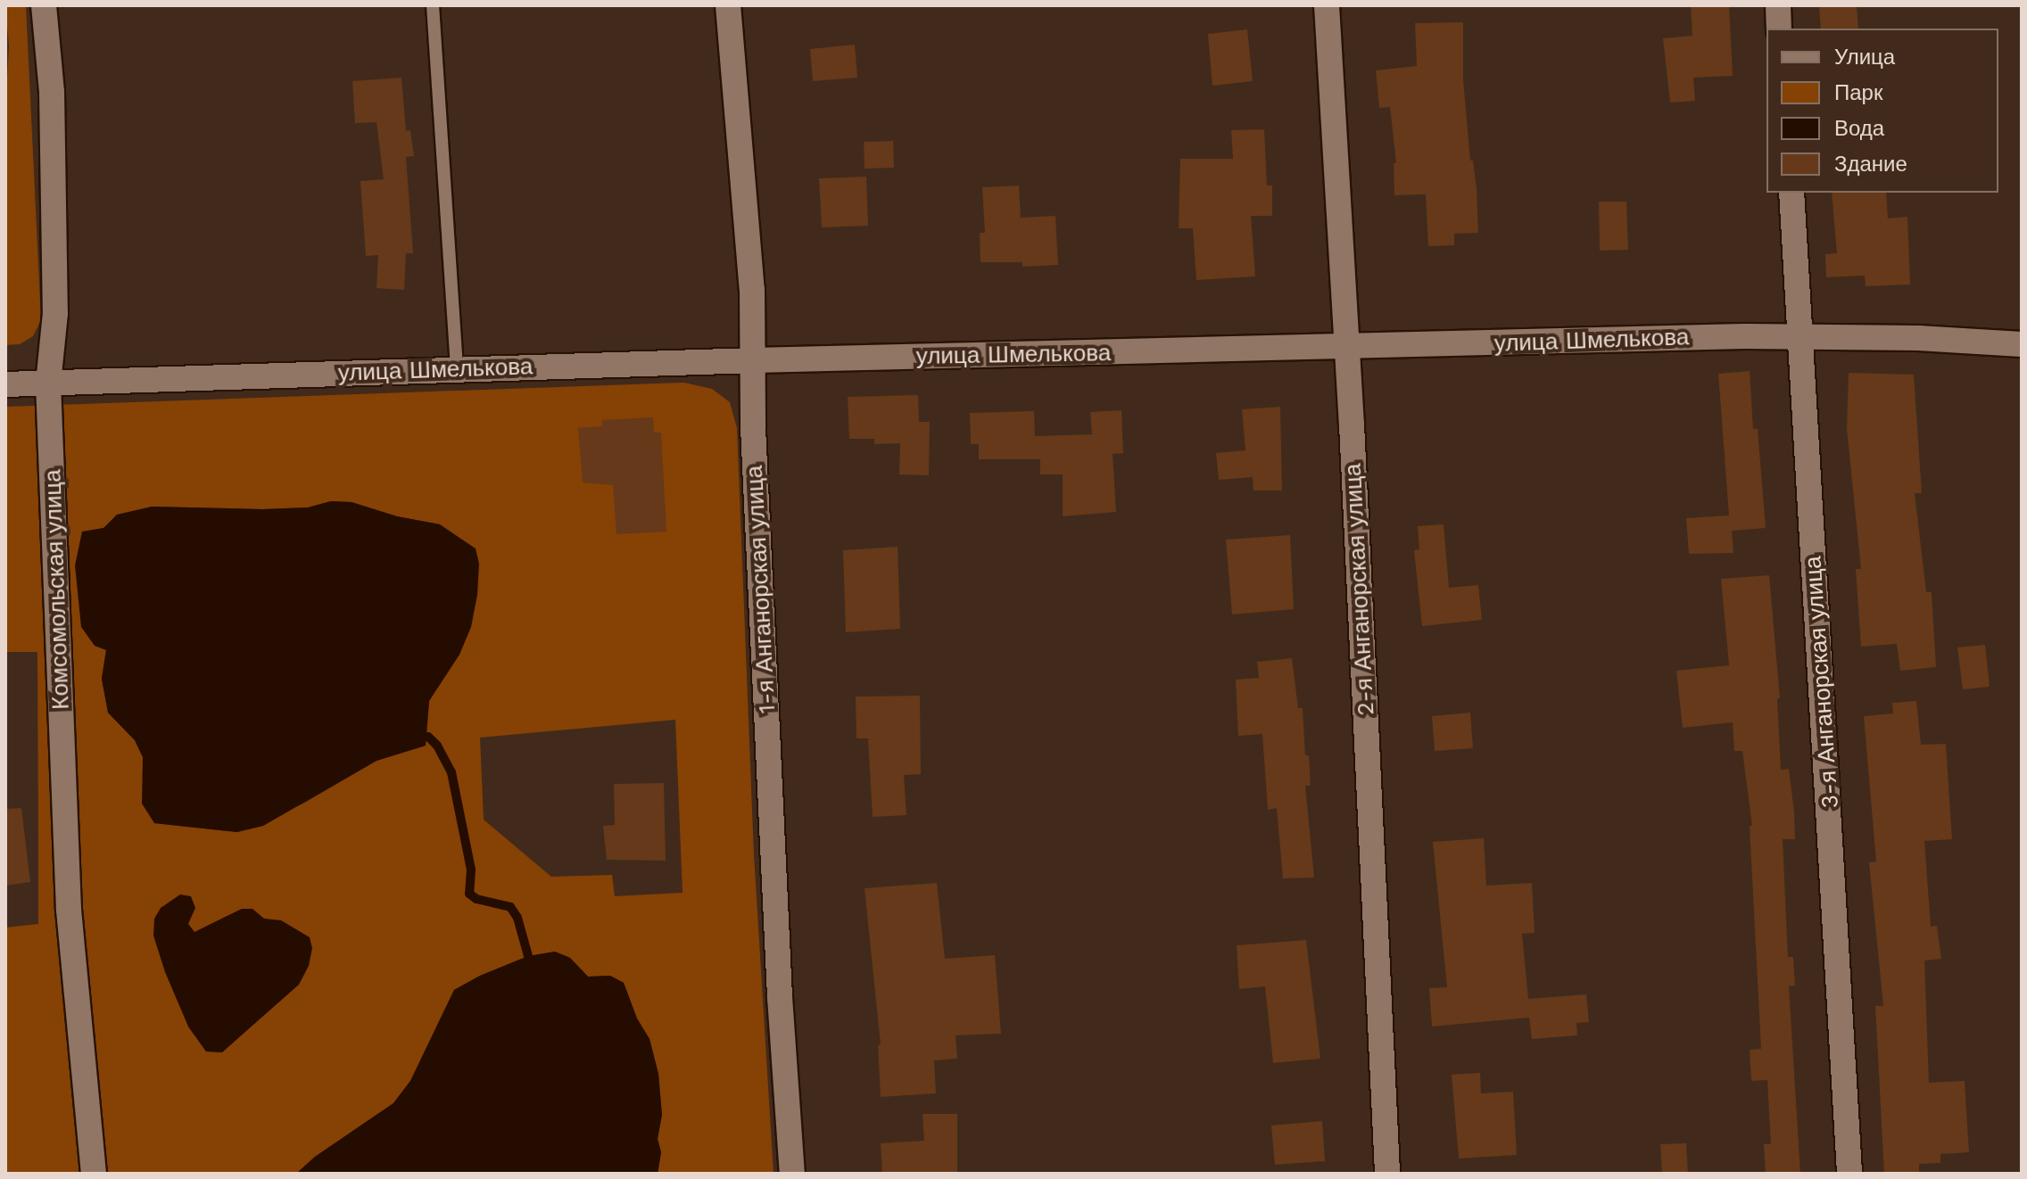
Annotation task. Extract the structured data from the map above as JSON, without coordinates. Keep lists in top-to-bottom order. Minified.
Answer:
{"streets":{"street":["улица Шмелькова","Комсомольская улица","1-я Анганорская улица","2-я Анганорская улица","3-я Анганорская улица"]},"crossings":[["улица Шмелькова","Комсомольская улица"],["улица Шмелькова","1-я Анганорская улица"],["улица Шмелькова","2-я Анганорская улица"],["улица Шмелькова","3-я Анганорская улица"]],"legend":["Улица","Парк","Вода","Здание"]}
